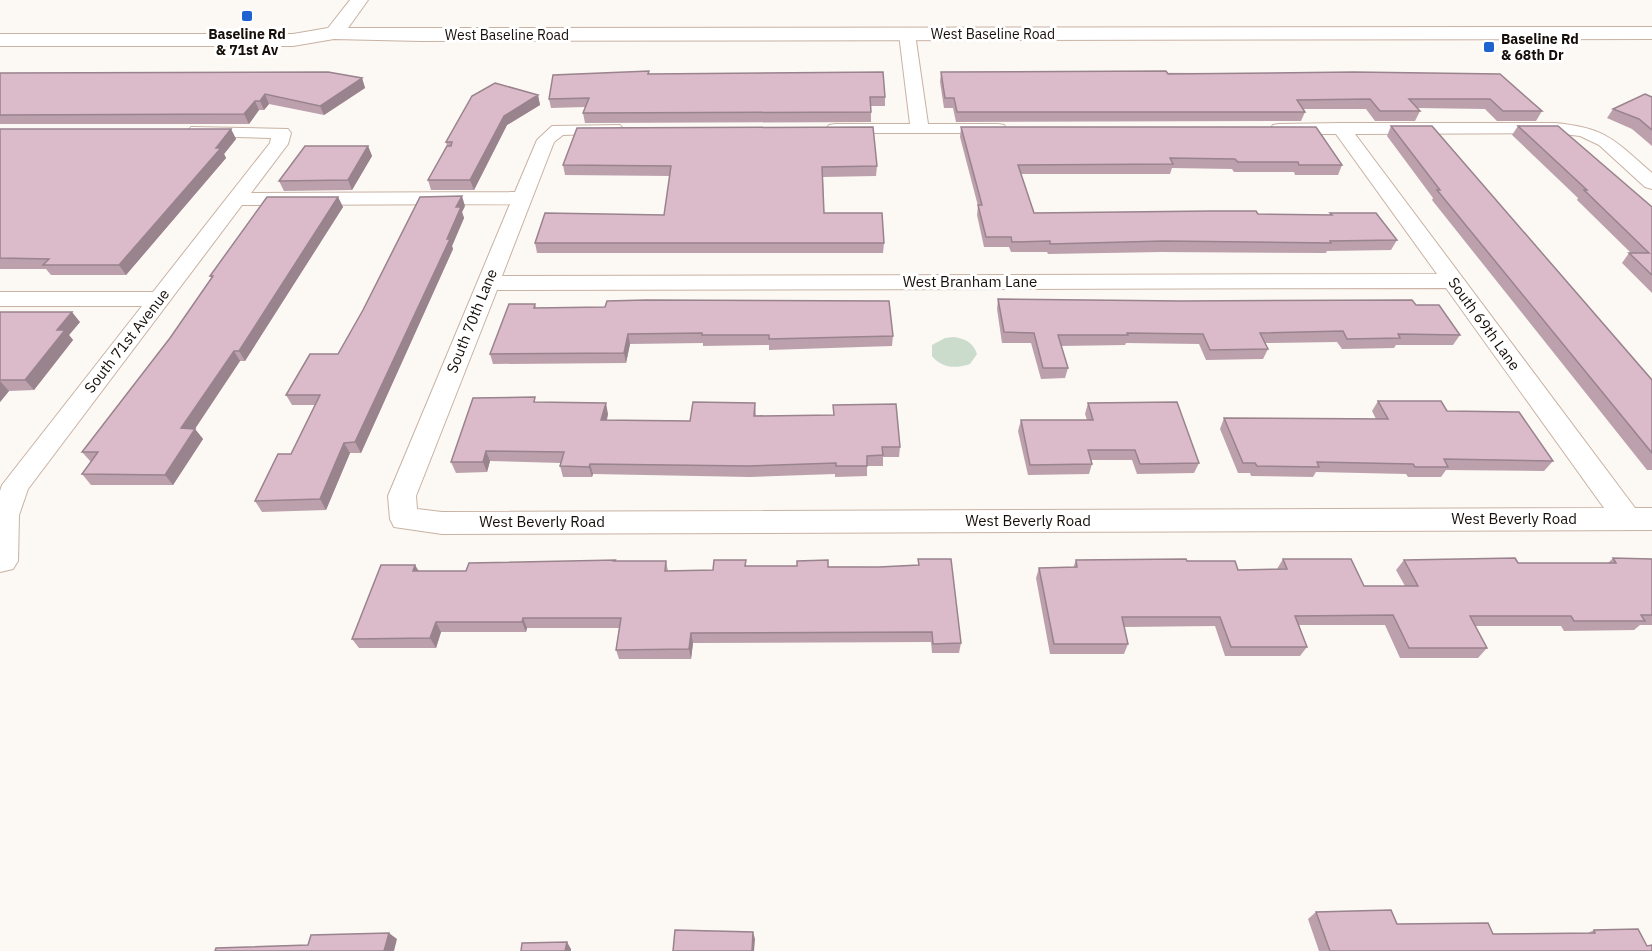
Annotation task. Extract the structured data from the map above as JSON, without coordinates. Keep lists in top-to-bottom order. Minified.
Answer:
{"streets":{"main road":["West Baseline Road"],"street":["West Branham Lane","South 70th Lane","South 69th Lane","South 71st Avenue","West Beverly Road"]},"crossings":[["West Branham Lane","South 70th Lane"],["West Branham Lane","South 69th Lane"],["South 70th Lane","West Beverly Road"],["South 69th Lane","West Beverly Road"]],"places":{"transit":["Baseline Rd & 71st Av","Baseline Rd & 68th Dr"]}}
